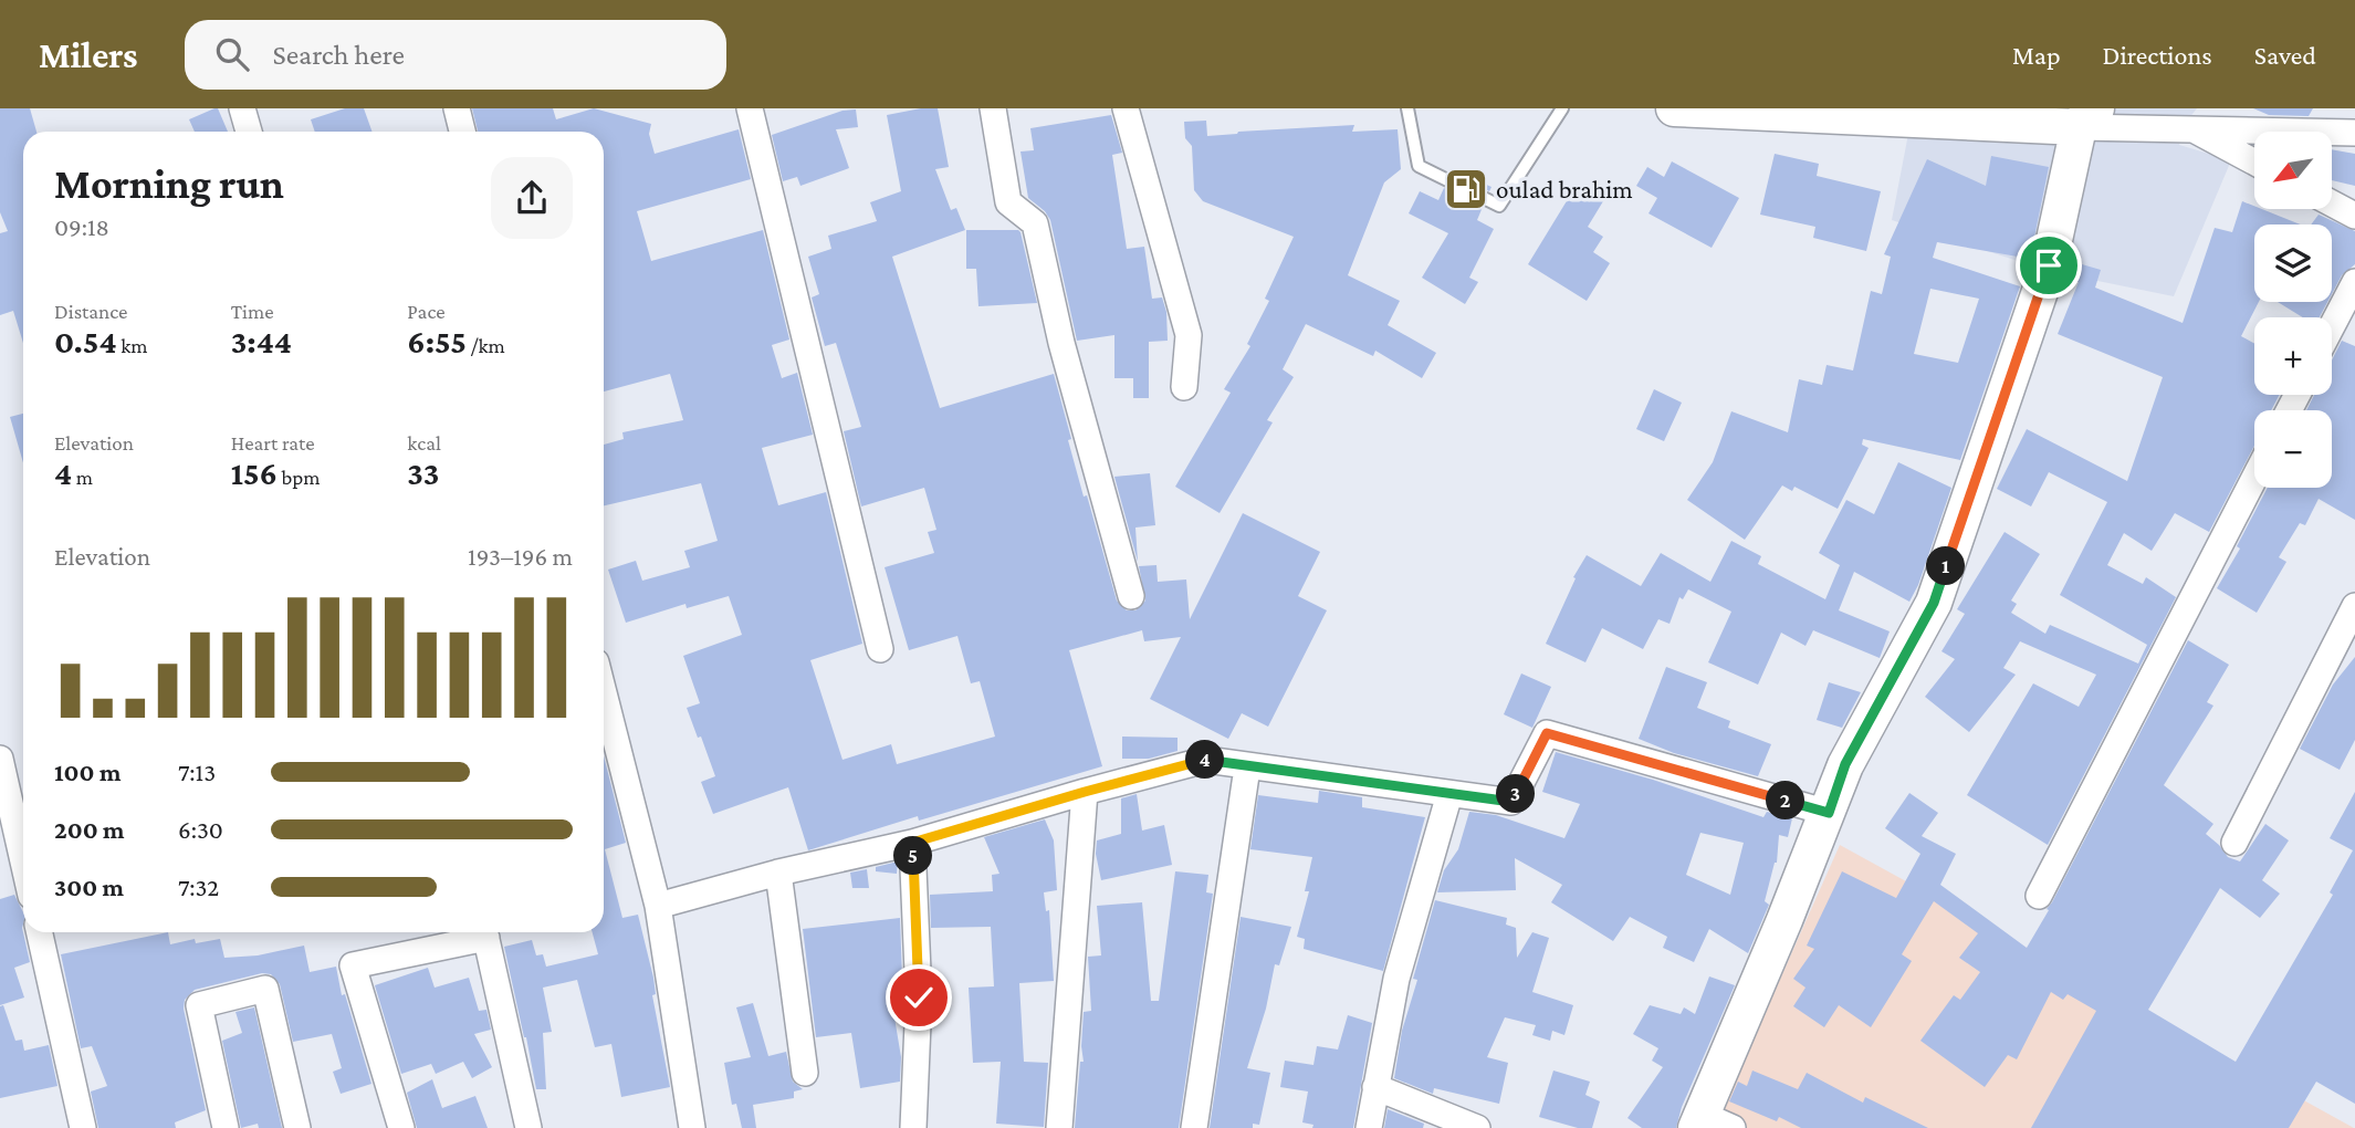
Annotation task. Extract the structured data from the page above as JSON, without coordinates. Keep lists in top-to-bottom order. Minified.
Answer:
{"places":{"fuel station":["oulad brahim"]},"north":"bottom left","page":{"header":"Milers","search":"Search here","nav":["Map","Directions","Saved"],"map_buttons":["+","−"],"heading":["Morning run","09:18"],"stats":[["Distance","0.54 km"],["Time","3:44"],["Pace","6:55 /km"],["Elevation","4 m"],["Heart rate","156 bpm"],["kcal","33"]],"chart":["Elevation","193–196 m"],"pins":["1","4","3","2","5"],"list":[{"name":"100 m","note":"7:13"},{"name":"200 m","note":"6:30"},{"name":"300 m","note":"7:32"}]}}
